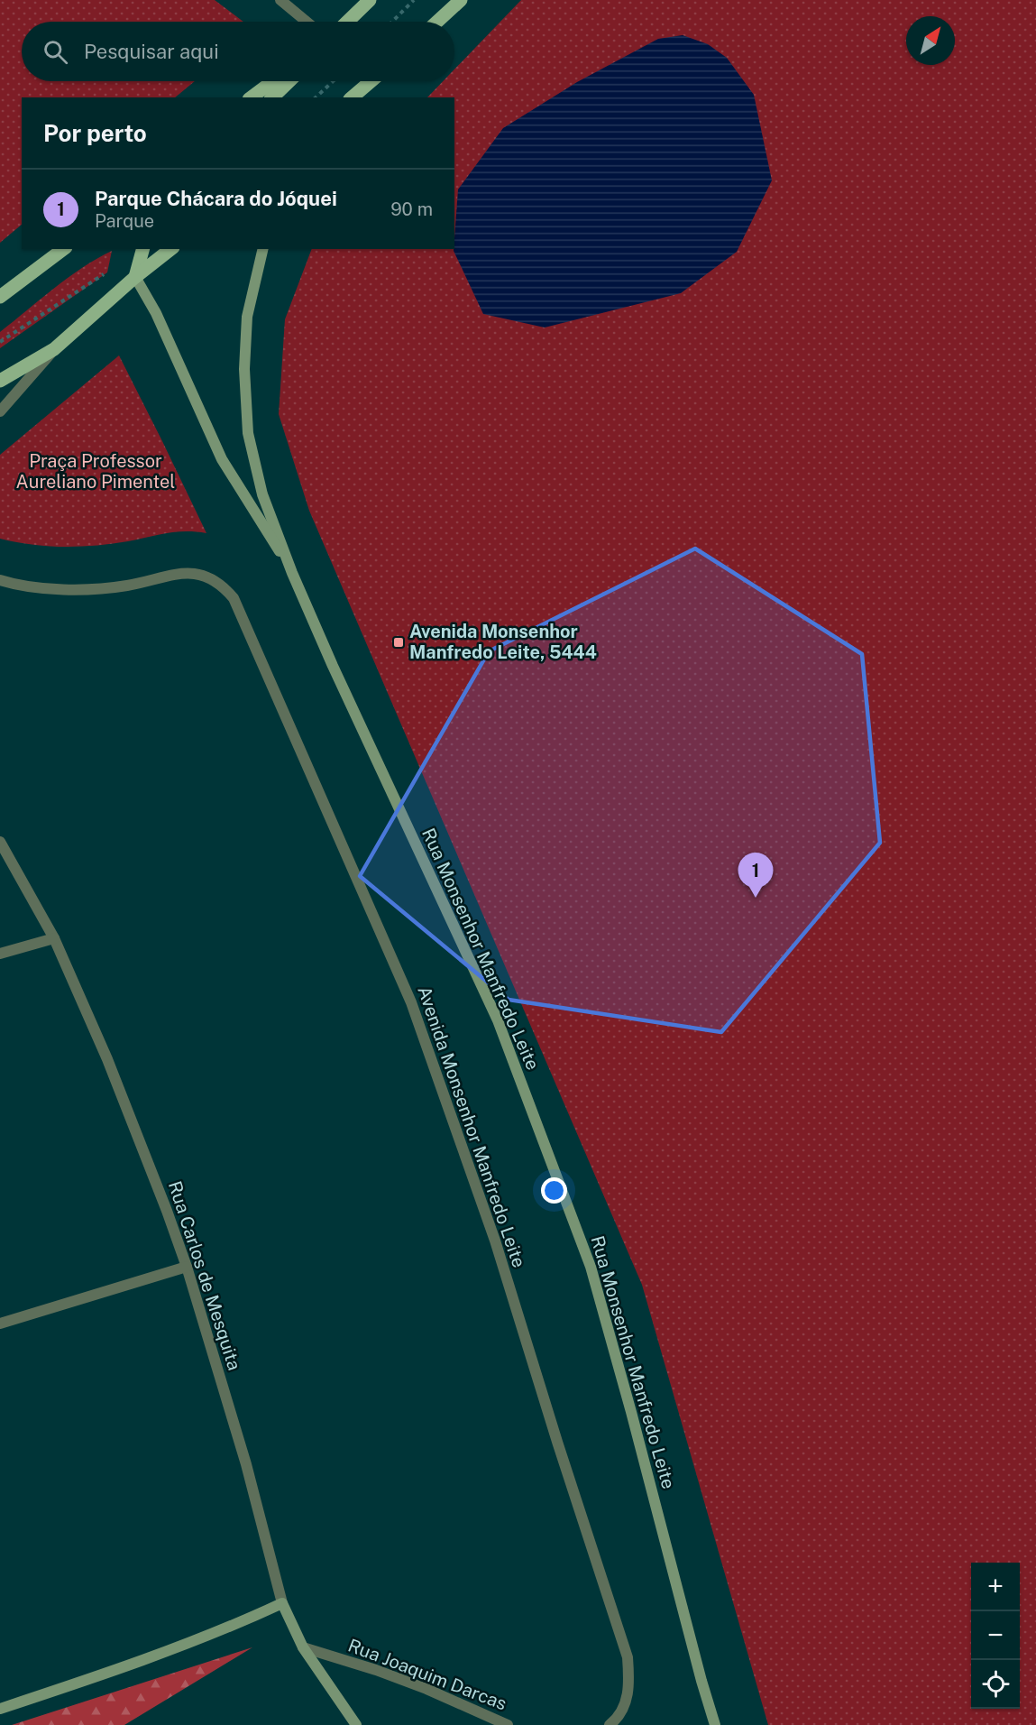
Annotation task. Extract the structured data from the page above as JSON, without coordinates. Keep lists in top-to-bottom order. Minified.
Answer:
{"streets":{"main road":["Rua Monsenhor Manfredo Leite","Rua Carlos de Mesquita"],"street":["Avenida Monsenhor Manfredo Leite","Rua Joaquim Darcas"]},"crossings":[["Rua Carlos de Mesquita","Rua Joaquim Darcas"]],"parks":["Praça Professor Aureliano Pimentel"],"places":{"transit":["Avenida Monsenhor Manfredo Leite, 5444"]},"north":"top right","page":{"search":"Pesquisar aqui","heading":"Por perto","list":[{"mark":"1","name":"Parque Chácara do Jóquei","note":"Parque","value":"90 m"}],"pins":"1","map_buttons":["+","−"]}}
